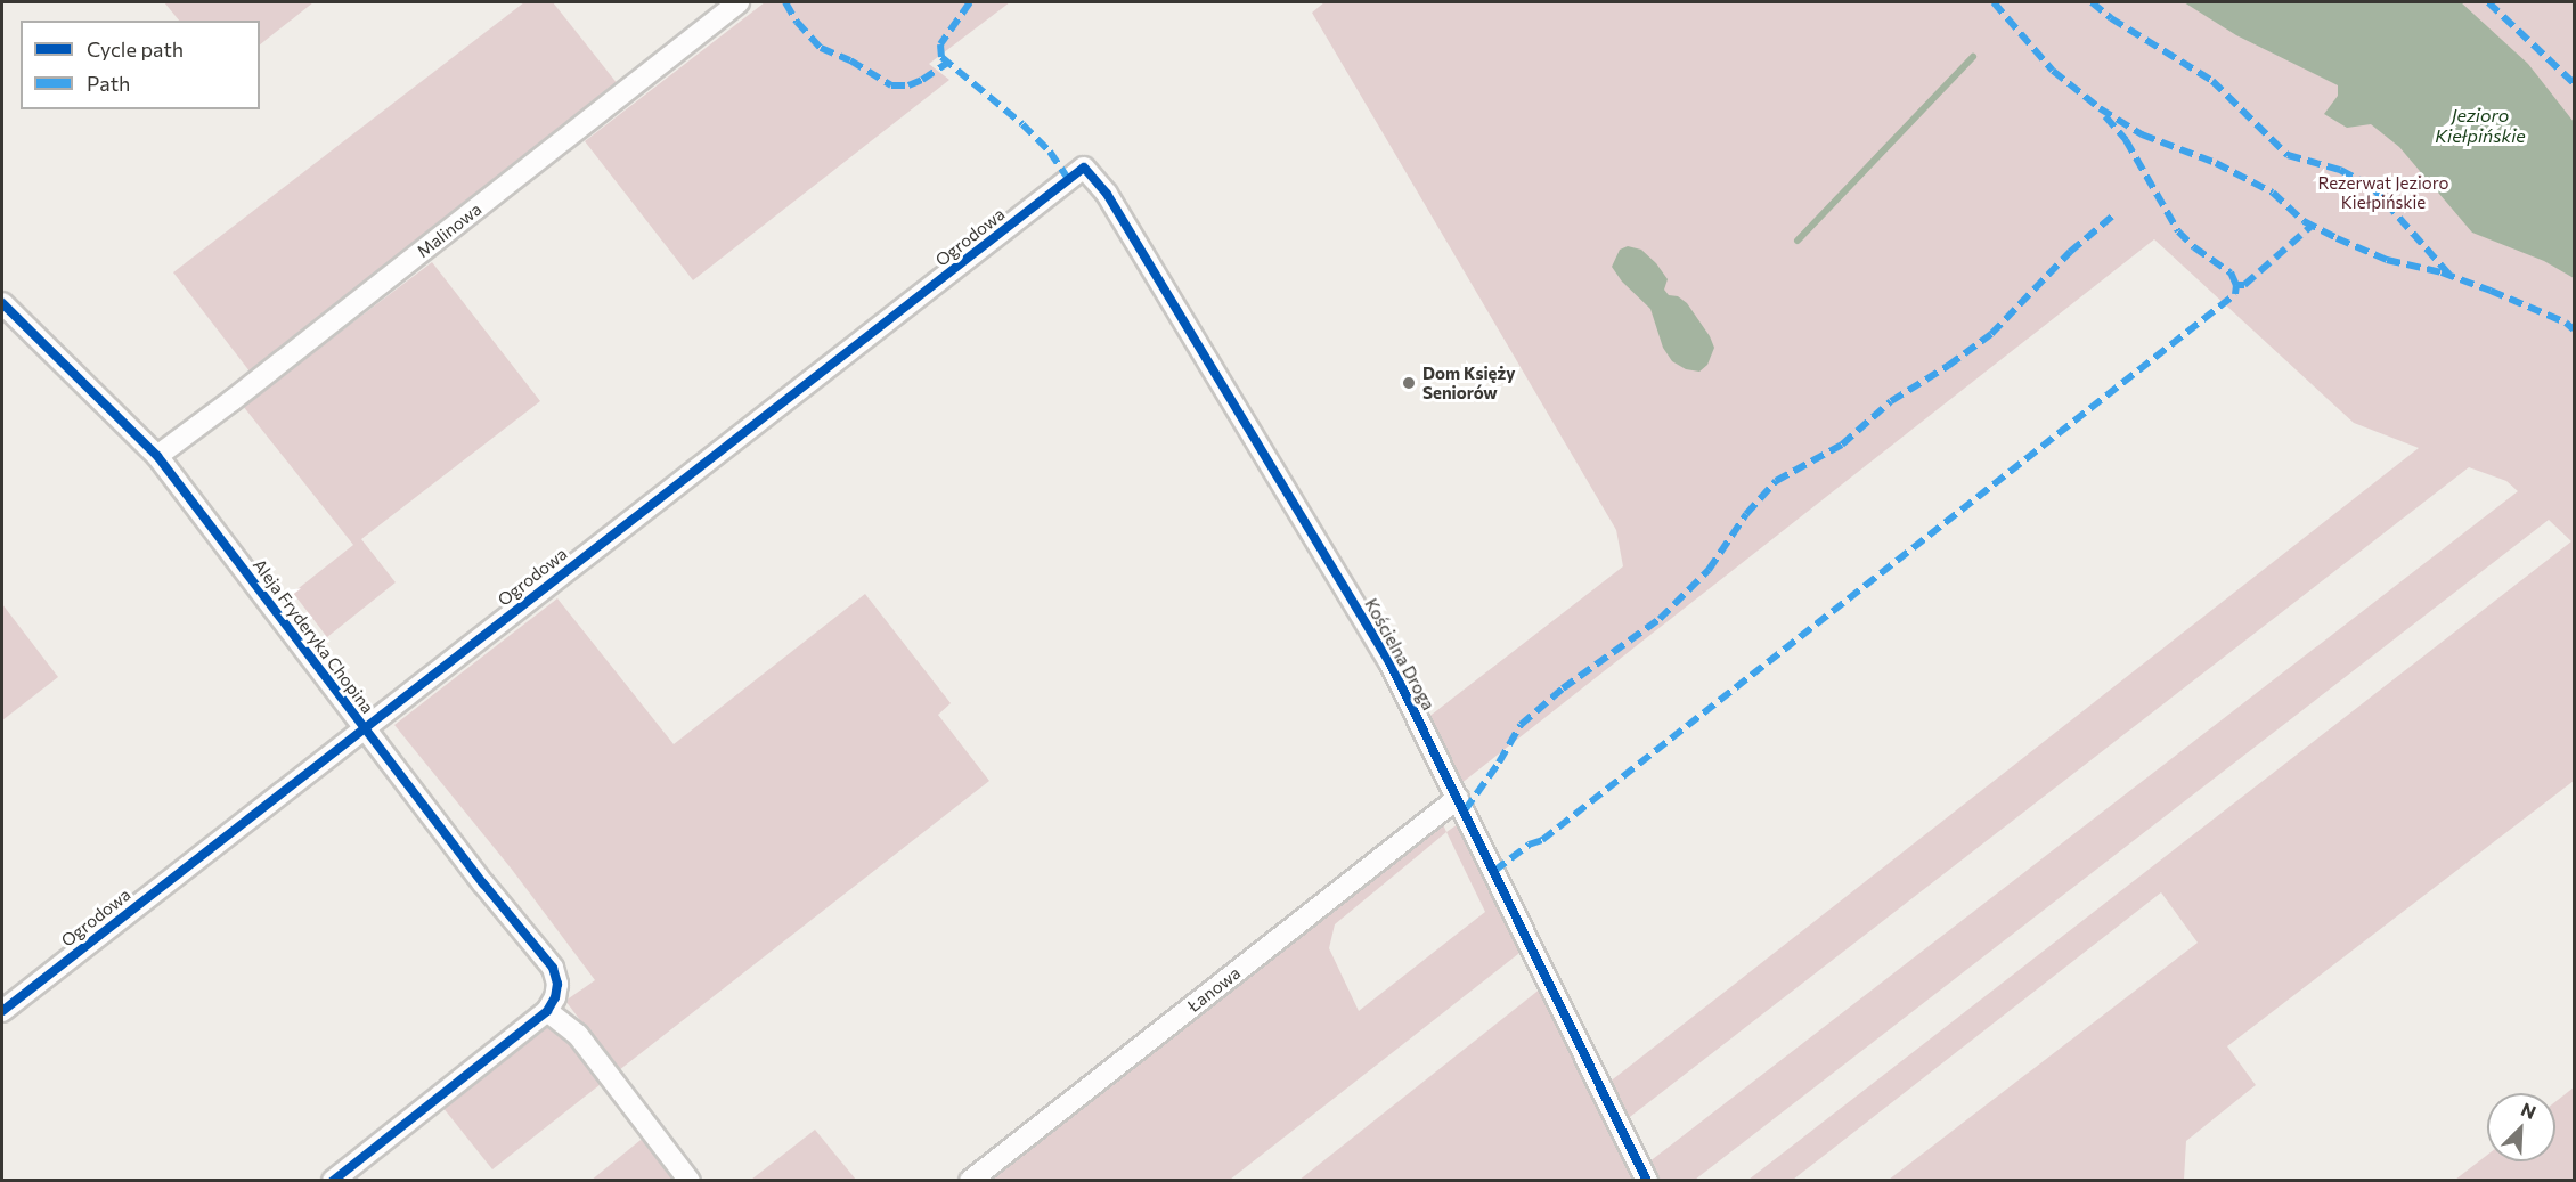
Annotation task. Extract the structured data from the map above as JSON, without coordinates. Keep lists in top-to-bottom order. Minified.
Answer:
{"streets":{"street":["Malinowa","Ogrodowa","Aleja Fryderyka Chopina","Kościelna Droga","Łanowa"]},"crossings":[["Malinowa","Aleja Fryderyka Chopina"],["Ogrodowa","Aleja Fryderyka Chopina"],["Ogrodowa","Kościelna Droga"],["Kościelna Droga","Łanowa"]],"water":["Jezioro Kiełpińskie"],"parks":["Rezerwat Jezioro Kiełpińskie"],"places":["Dom Księży Seniorów"],"legend":["Cycle path","Path"],"north":"top right"}
